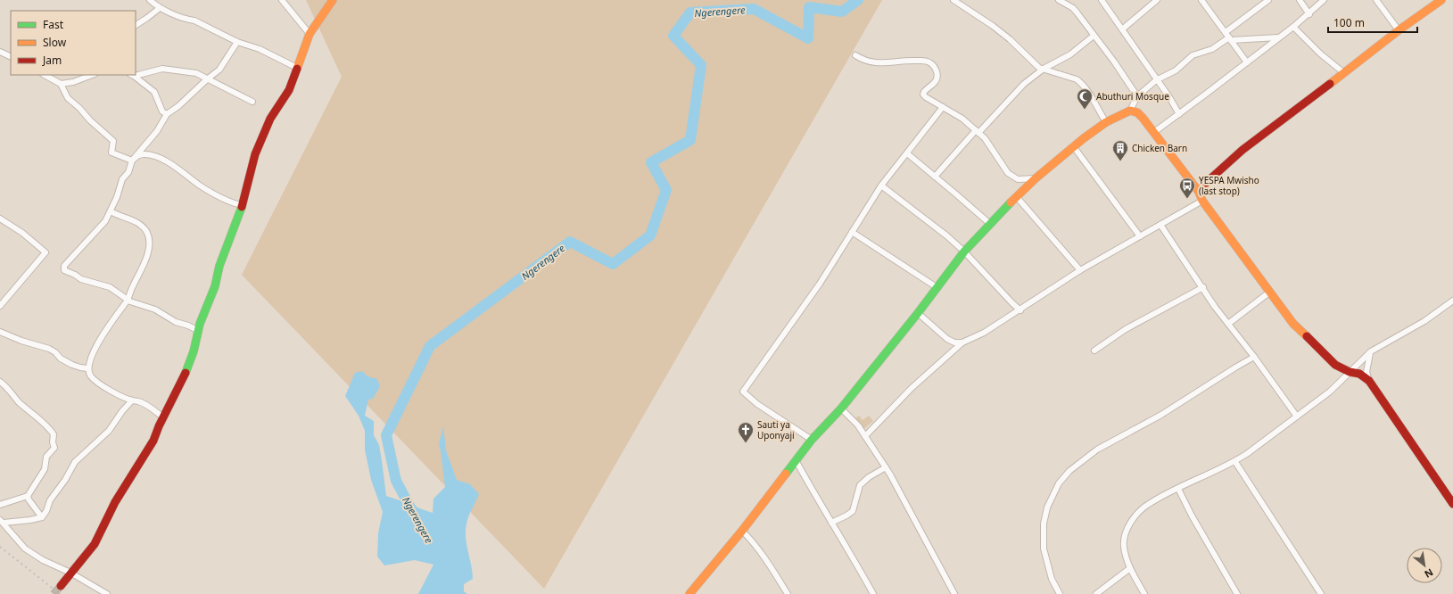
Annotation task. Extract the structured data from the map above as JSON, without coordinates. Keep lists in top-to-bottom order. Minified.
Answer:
{"water":["Ngerengere"],"places":{"mosque":["Abuthuri Mosque"],"building":["Chicken Barn"],"bus stop":["YESPA Mwisho (last stop)"],"church":["Sauti ya Uponyaji"]},"legend":["Fast","Slow","Jam"],"scale_bar":"100 m","north":"bottom right"}
